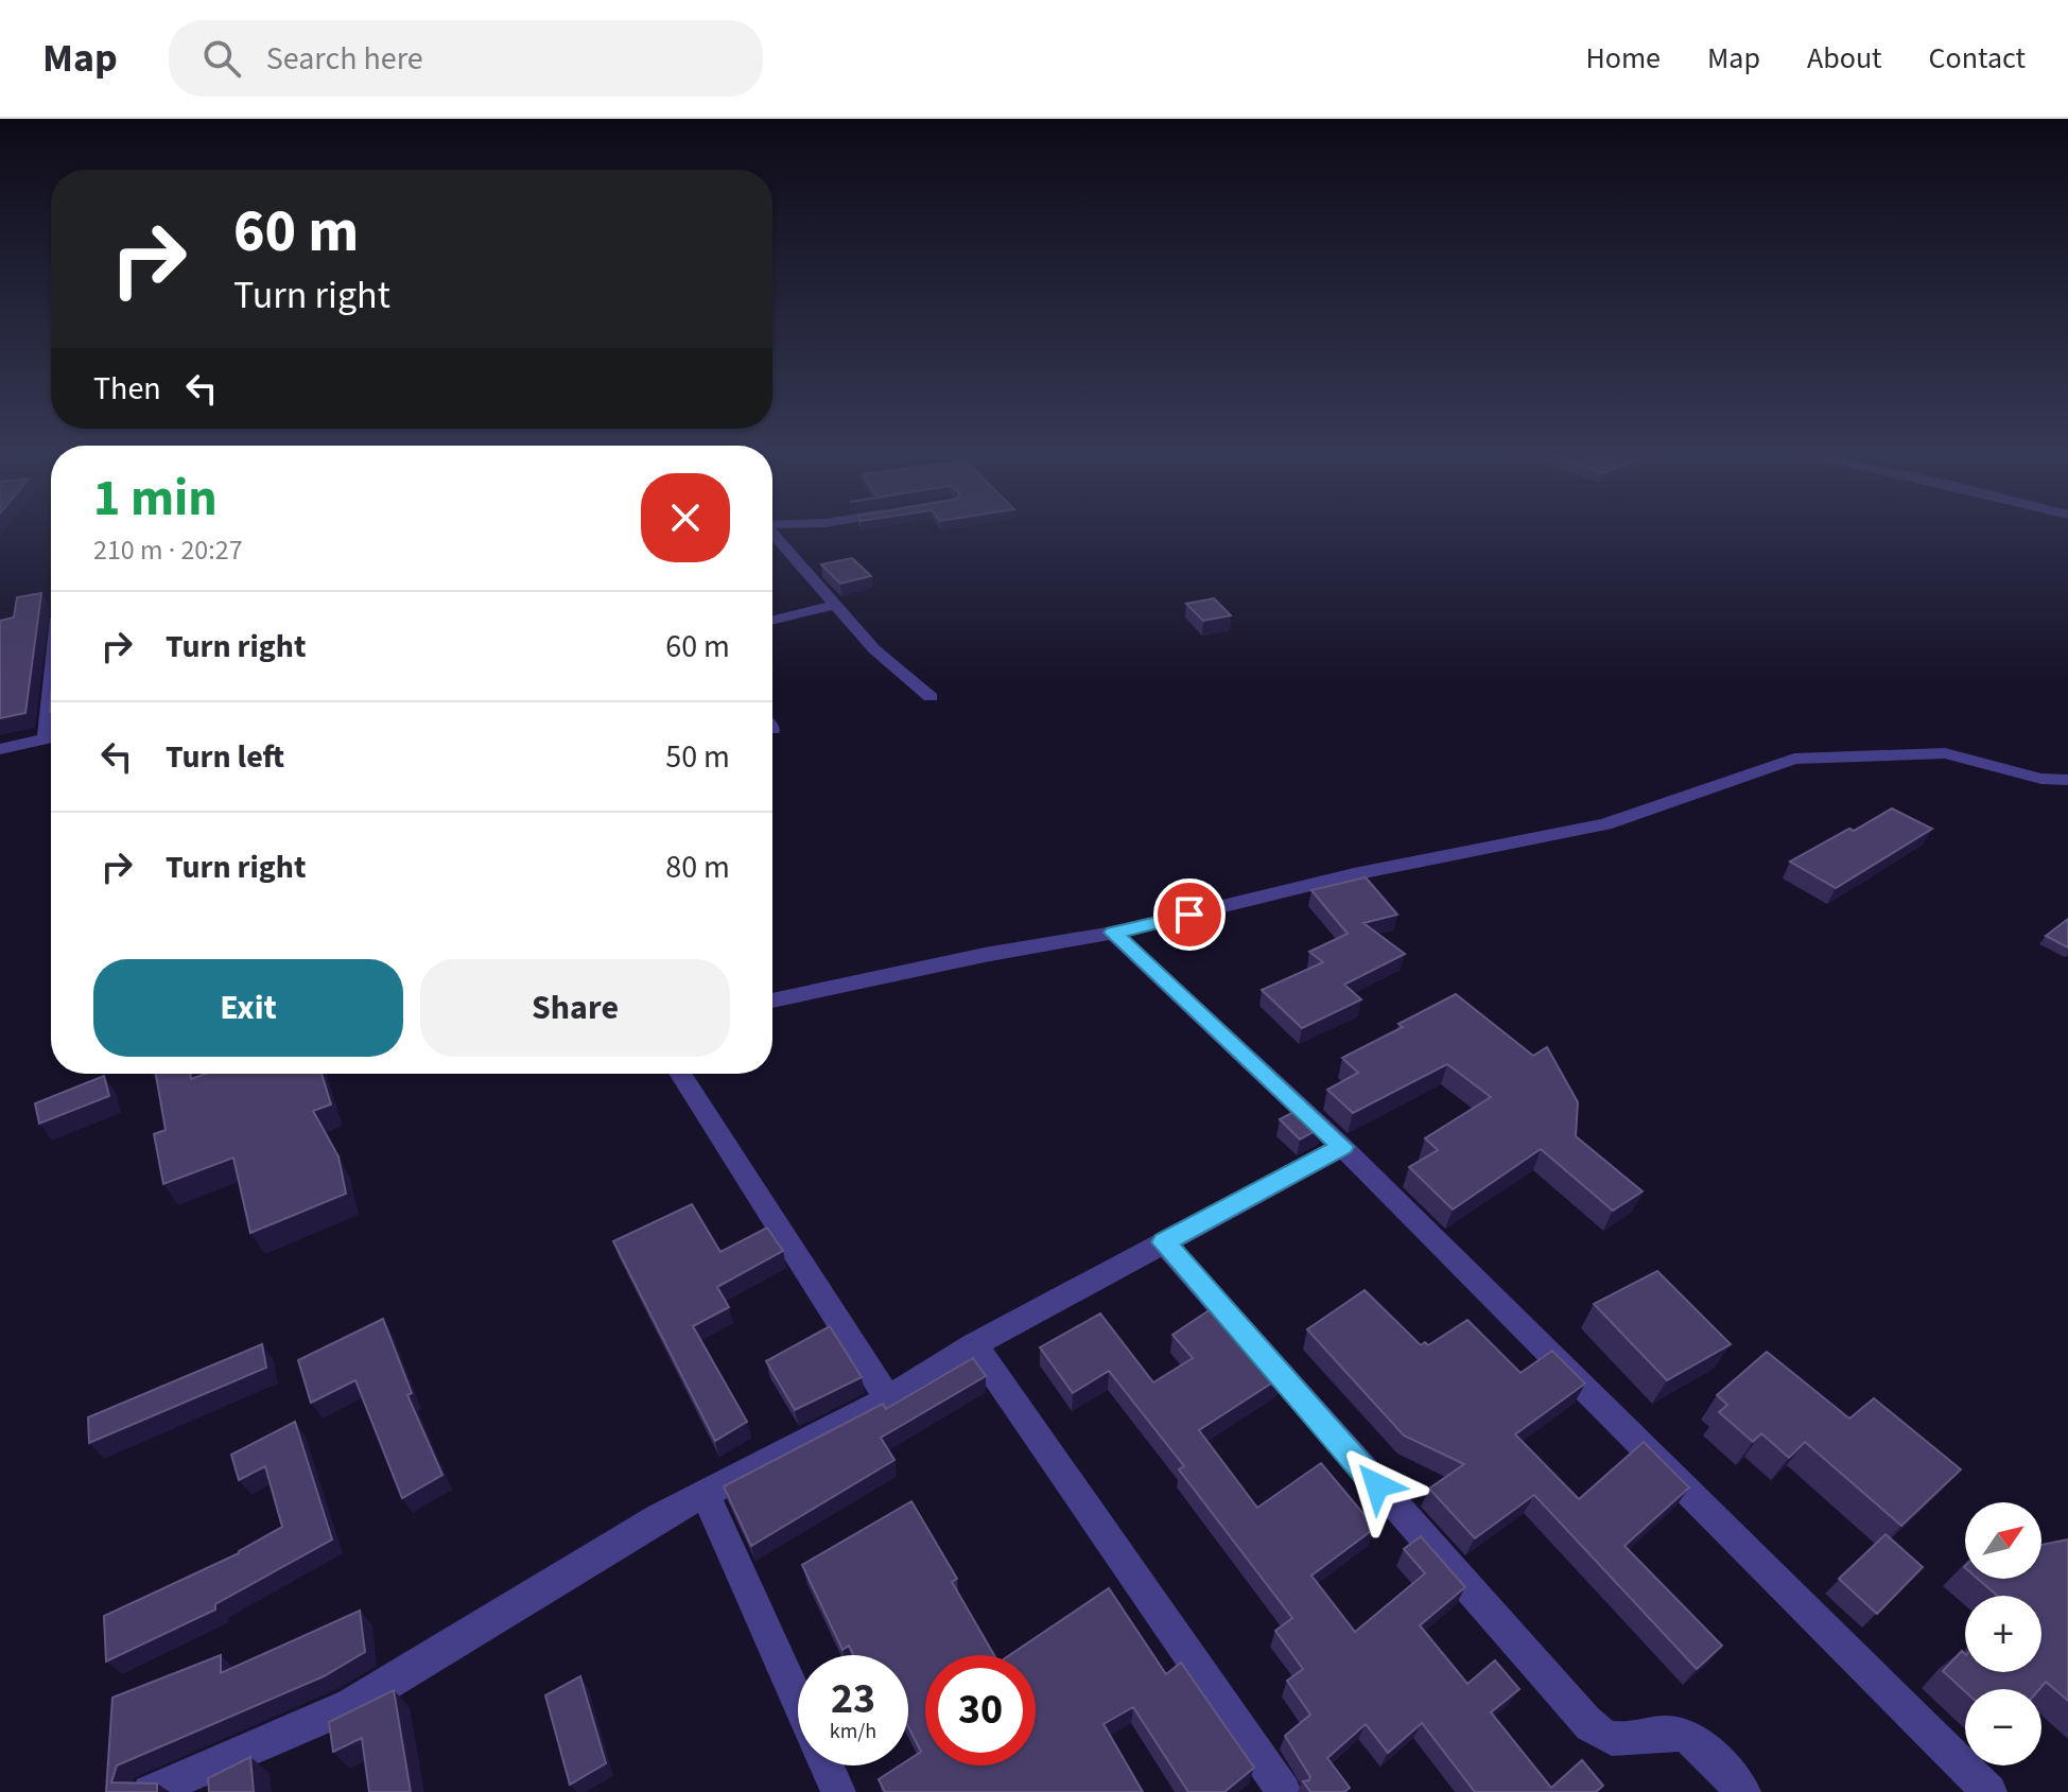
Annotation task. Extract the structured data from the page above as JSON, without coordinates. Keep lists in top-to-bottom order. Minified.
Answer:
{"north":"top right","page":{"header":"Map","search":"Search here","nav":["Home","Map","About","Contact"],"turn":["60 m","Turn right"],"then":"Then","heading":["1 min","210 m · 20:27"],"list":[{"name":"Turn right","value":"60 m"},{"name":"Turn left","value":"50 m"},{"name":"Turn right","value":"80 m"}],"buttons":["Exit","Share"],"map_buttons":["+","−"],"speed":"23 km/h","limit":"30"}}
